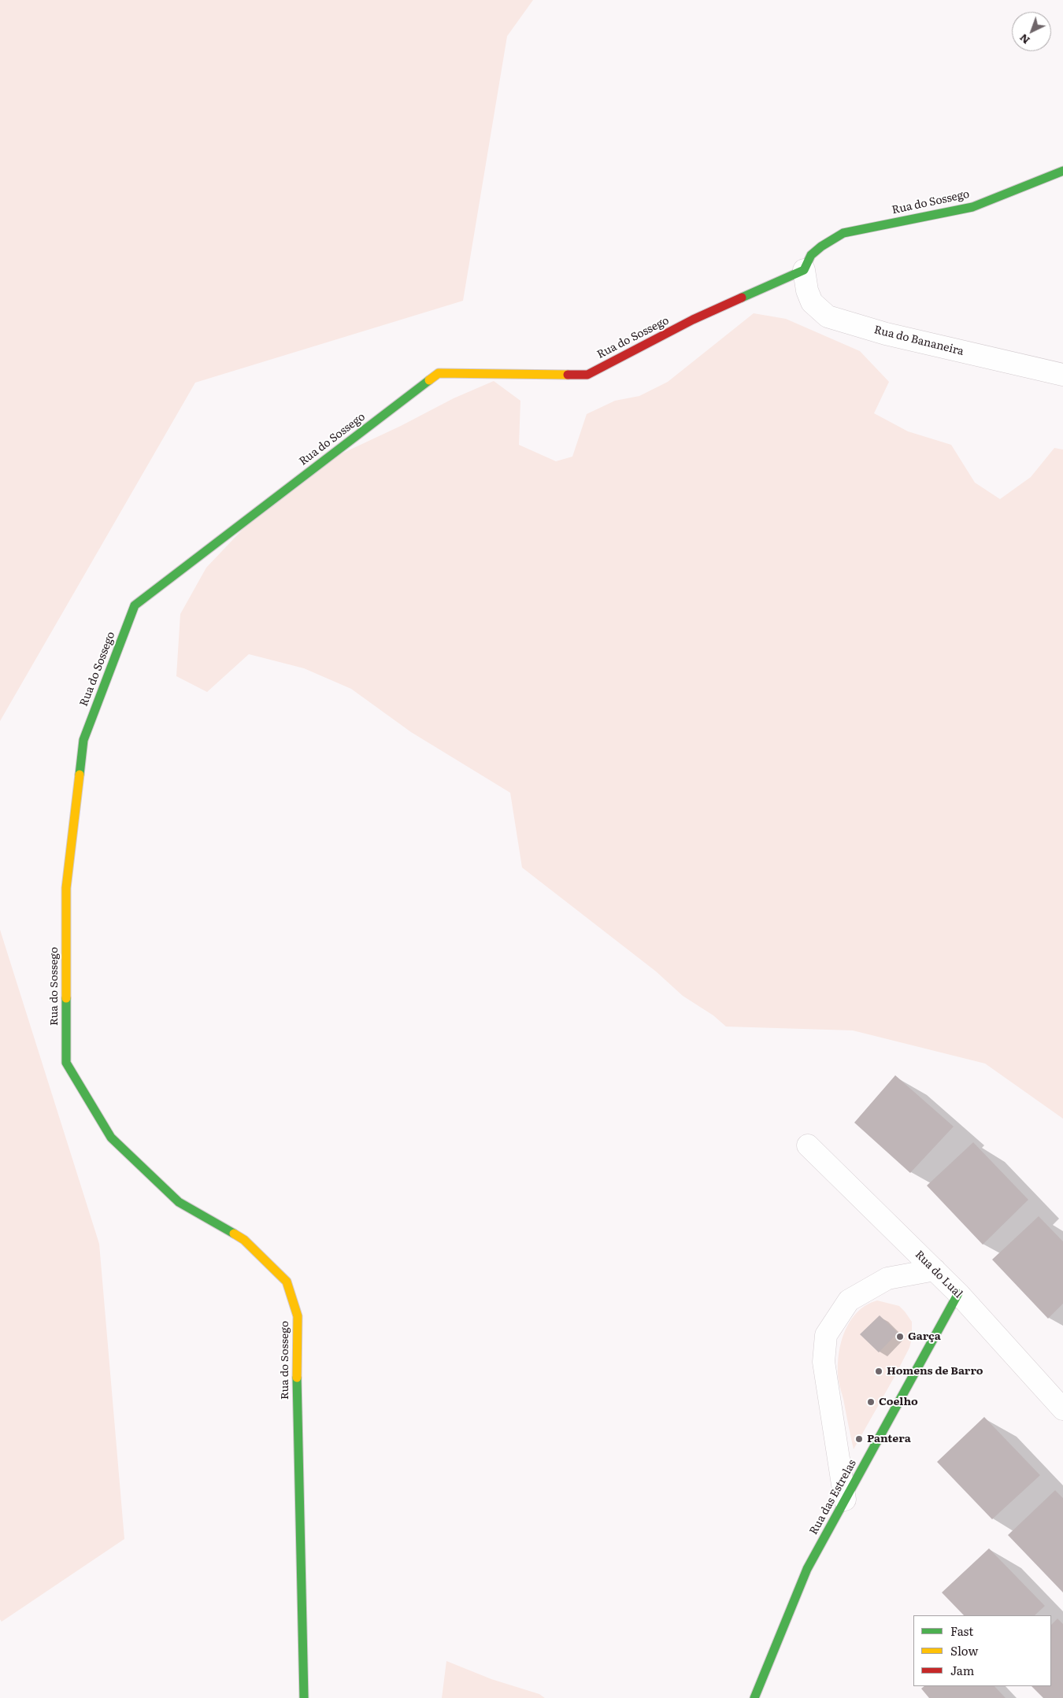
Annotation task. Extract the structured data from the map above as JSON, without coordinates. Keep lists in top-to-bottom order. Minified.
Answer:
{"streets":{"street":["Rua do Sossego","Rua do Bananeira","Rua do Lual","Rua das Estrelas"]},"crossings":[["Rua do Sossego","Rua do Bananeira"],["Rua do Lual","Rua das Estrelas"]],"places":["Garça","Homens de Barro","Coelho","Pantera"],"legend":["Fast","Slow","Jam"],"north":"bottom left"}
